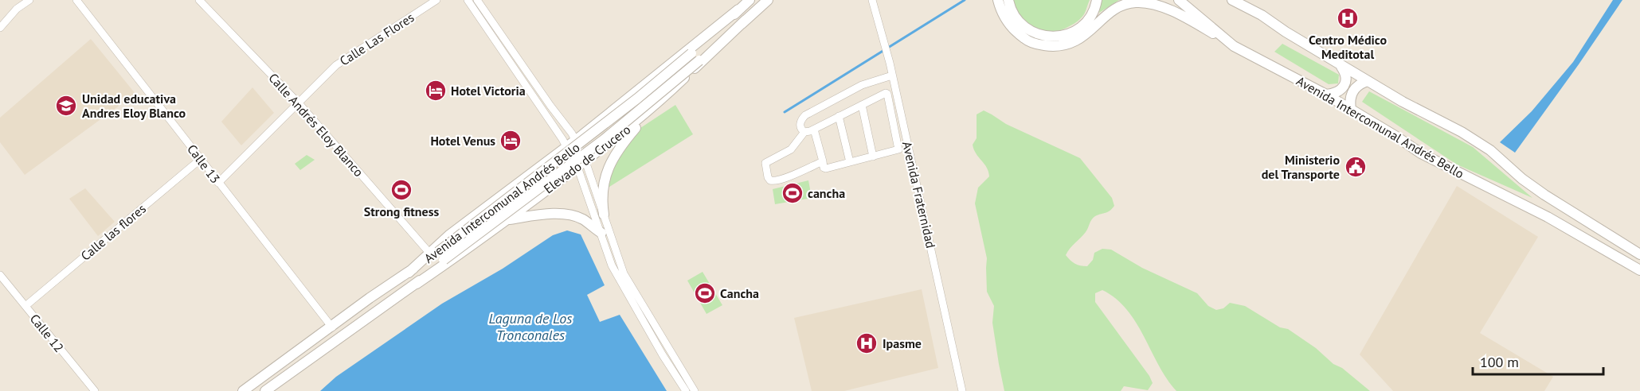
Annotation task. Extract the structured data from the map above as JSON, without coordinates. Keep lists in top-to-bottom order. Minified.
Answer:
{"streets":{"main road":["Avenida Intercomunal Andrés Bello","Elevado de Crucero"],"street":["Calle Las Flores","Calle Andrés Eloy Blanco","Calle 13","Avenida Fraternidad","Calle las flores","Calle 12"]},"crossings":[["Calle Las Flores","Calle Andrés Eloy Blanco"],["Calle Las Flores","Calle 13"],["Calle Andrés Eloy Blanco","Avenida Intercomunal Andrés Bello"],["Calle Andrés Eloy Blanco","Elevado de Crucero"],["Avenida Intercomunal Andrés Bello","Elevado de Crucero"],["Avenida Intercomunal Andrés Bello","Calle 13"],["Calle 13","Calle las flores"],["Calle las flores","Calle 12"]],"water":["Laguna de Los Tronconales"],"places":{"hospital":["Centro Médico Meditotal","Ipasme"],"hotel":["Hotel Victoria","Hotel Venus"],"school or university":["Unidad educativa Andres Eloy Blanco"],"public building":["Ministerio del Transporte"],"sports":["Strong fitness","cancha","Cancha"]},"scale_bar":"100 m"}
